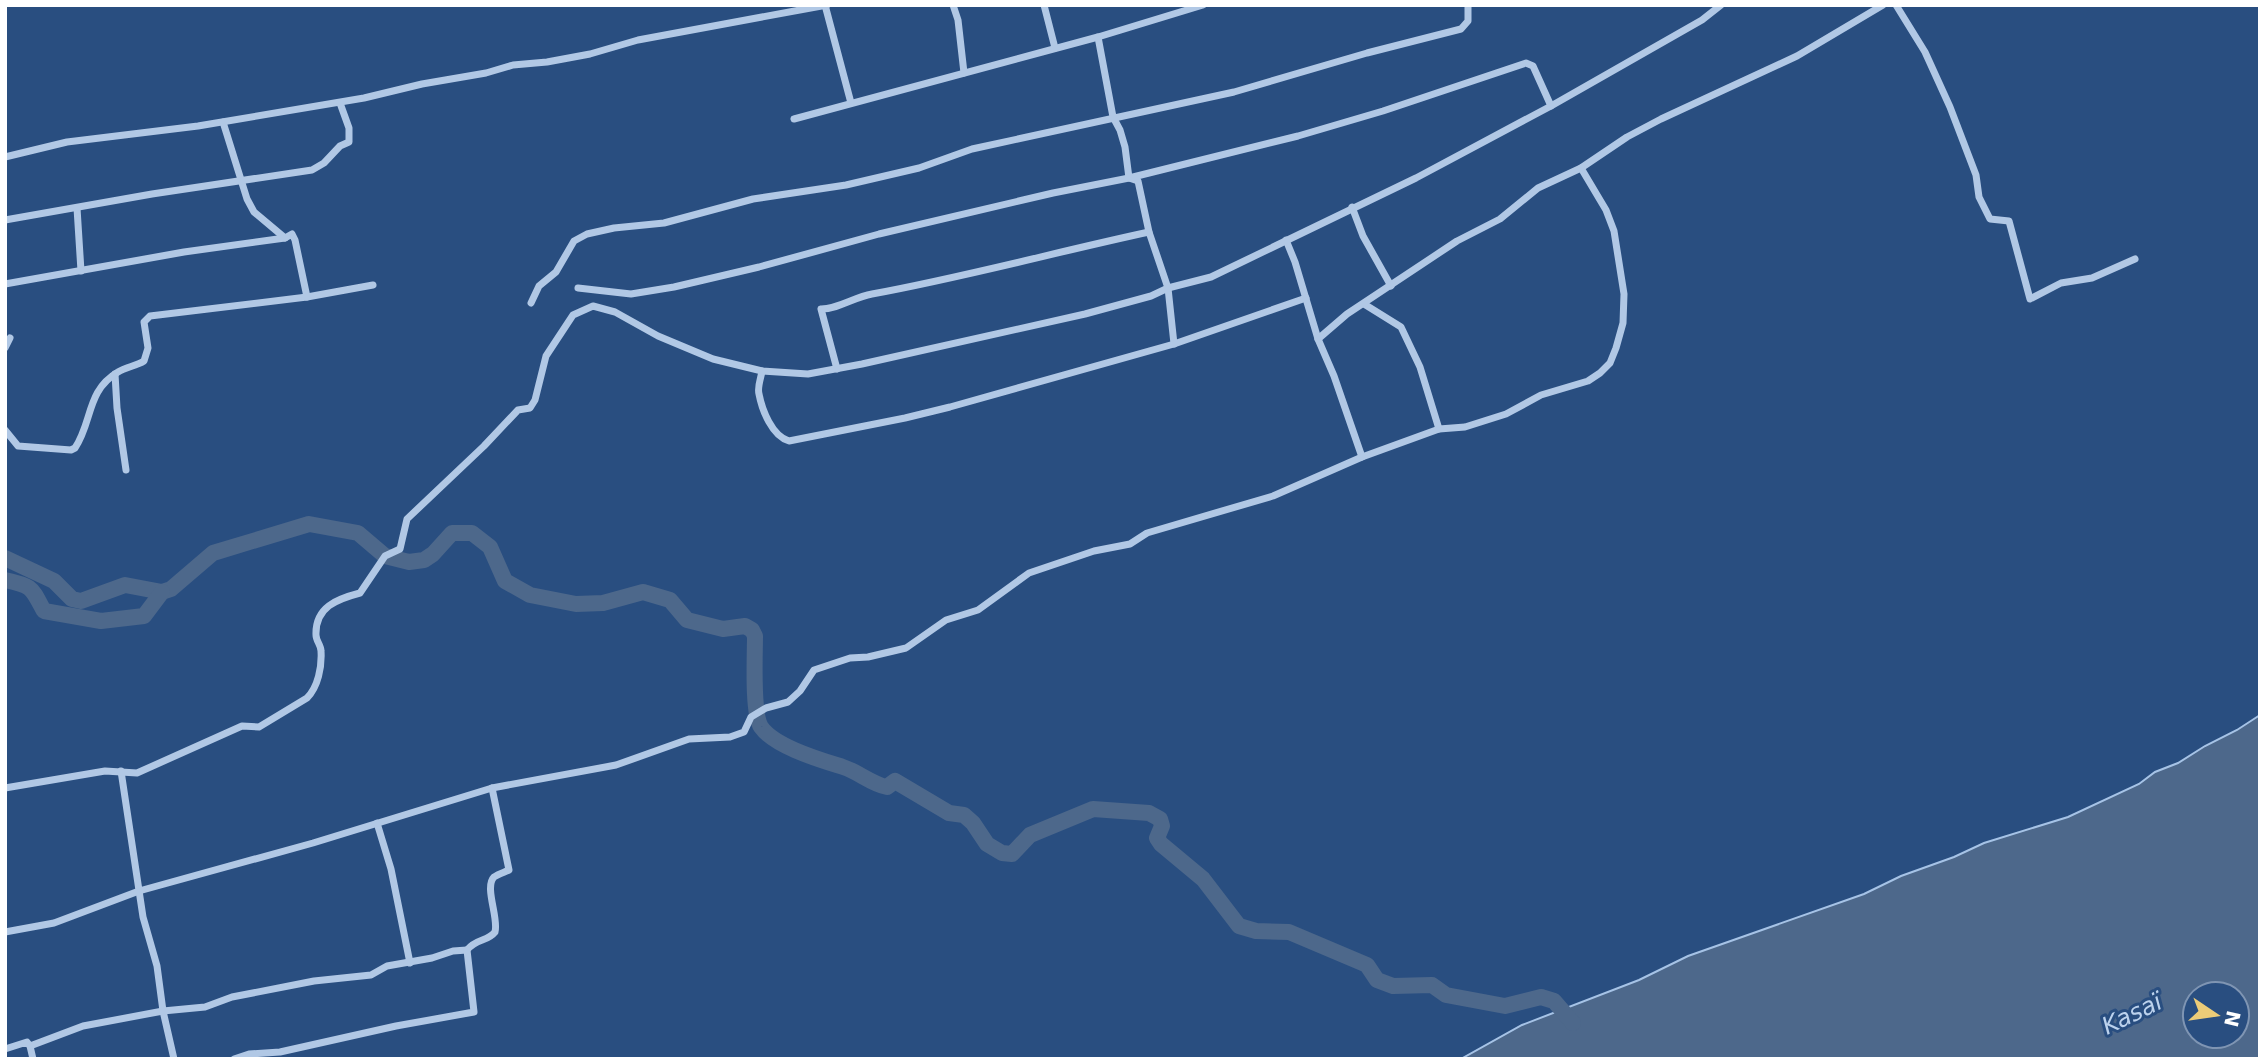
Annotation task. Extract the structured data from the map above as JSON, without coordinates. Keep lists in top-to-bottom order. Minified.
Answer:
{"water":["Kasaï"],"north":"right"}
